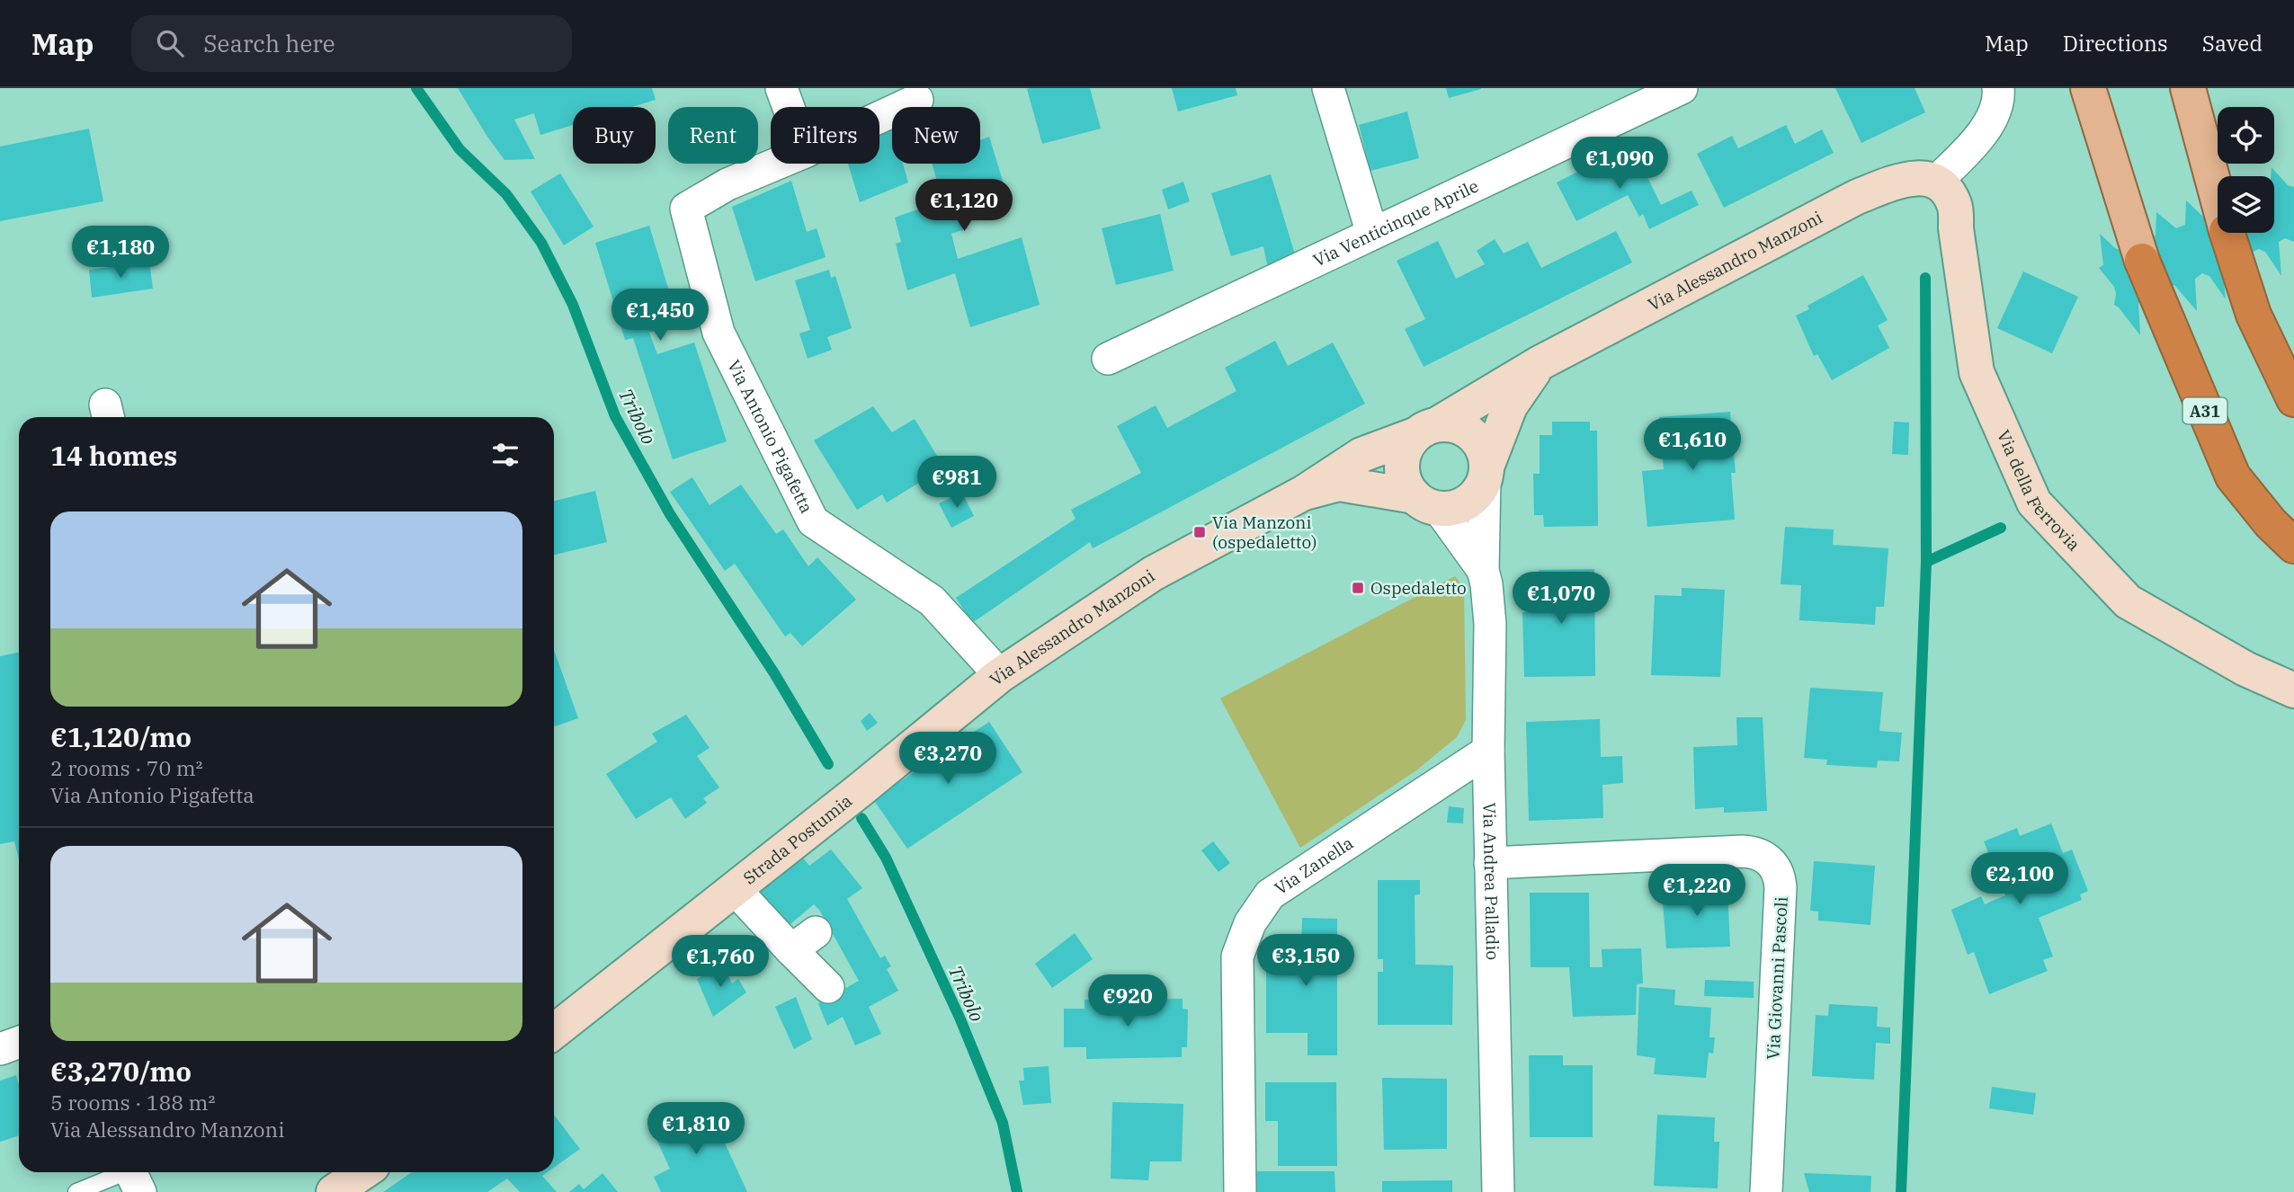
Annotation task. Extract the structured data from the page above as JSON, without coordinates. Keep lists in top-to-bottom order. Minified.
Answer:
{"streets":{"highway":["A31"],"street":["Via Venticinque Aprile","Via Alessandro Manzoni","Via Antonio Pigafetta","Via della Ferrovia","Strada Postumia","Via Zanella","Via Andrea Palladio","Via Giovanni Pascoli"]},"crossings":[["Via Alessandro Manzoni","Via Antonio Pigafetta"],["Via Alessandro Manzoni","Via della Ferrovia"],["Via Alessandro Manzoni","Strada Postumia"],["Via Alessandro Manzoni","Via Andrea Palladio"],["Via Zanella","Via Andrea Palladio"],["Via Andrea Palladio","Via Giovanni Pascoli"]],"water":["Tribolo"],"places":{"transit":["Via Manzoni (ospedaletto)","Ospedaletto"]},"page":{"header":"Map","search":"Search here","nav":["Map","Directions","Saved"],"chip":["Buy","Rent","Filters","New"],"price":["€1,090","€1,120","€1,180","€1,450","€1,610","€981","€1,070","€3,270","€2,100","€1,220","€3,150","€1,760","€920","€1,810"],"heading":"14 homes","list":[{"name":"€1,120/mo","note":"2 rooms · 70 m² · Via Antonio Pigafetta"},{"name":"€3,270/mo","note":"5 rooms · 188 m² · Via Alessandro Manzoni"}]}}
